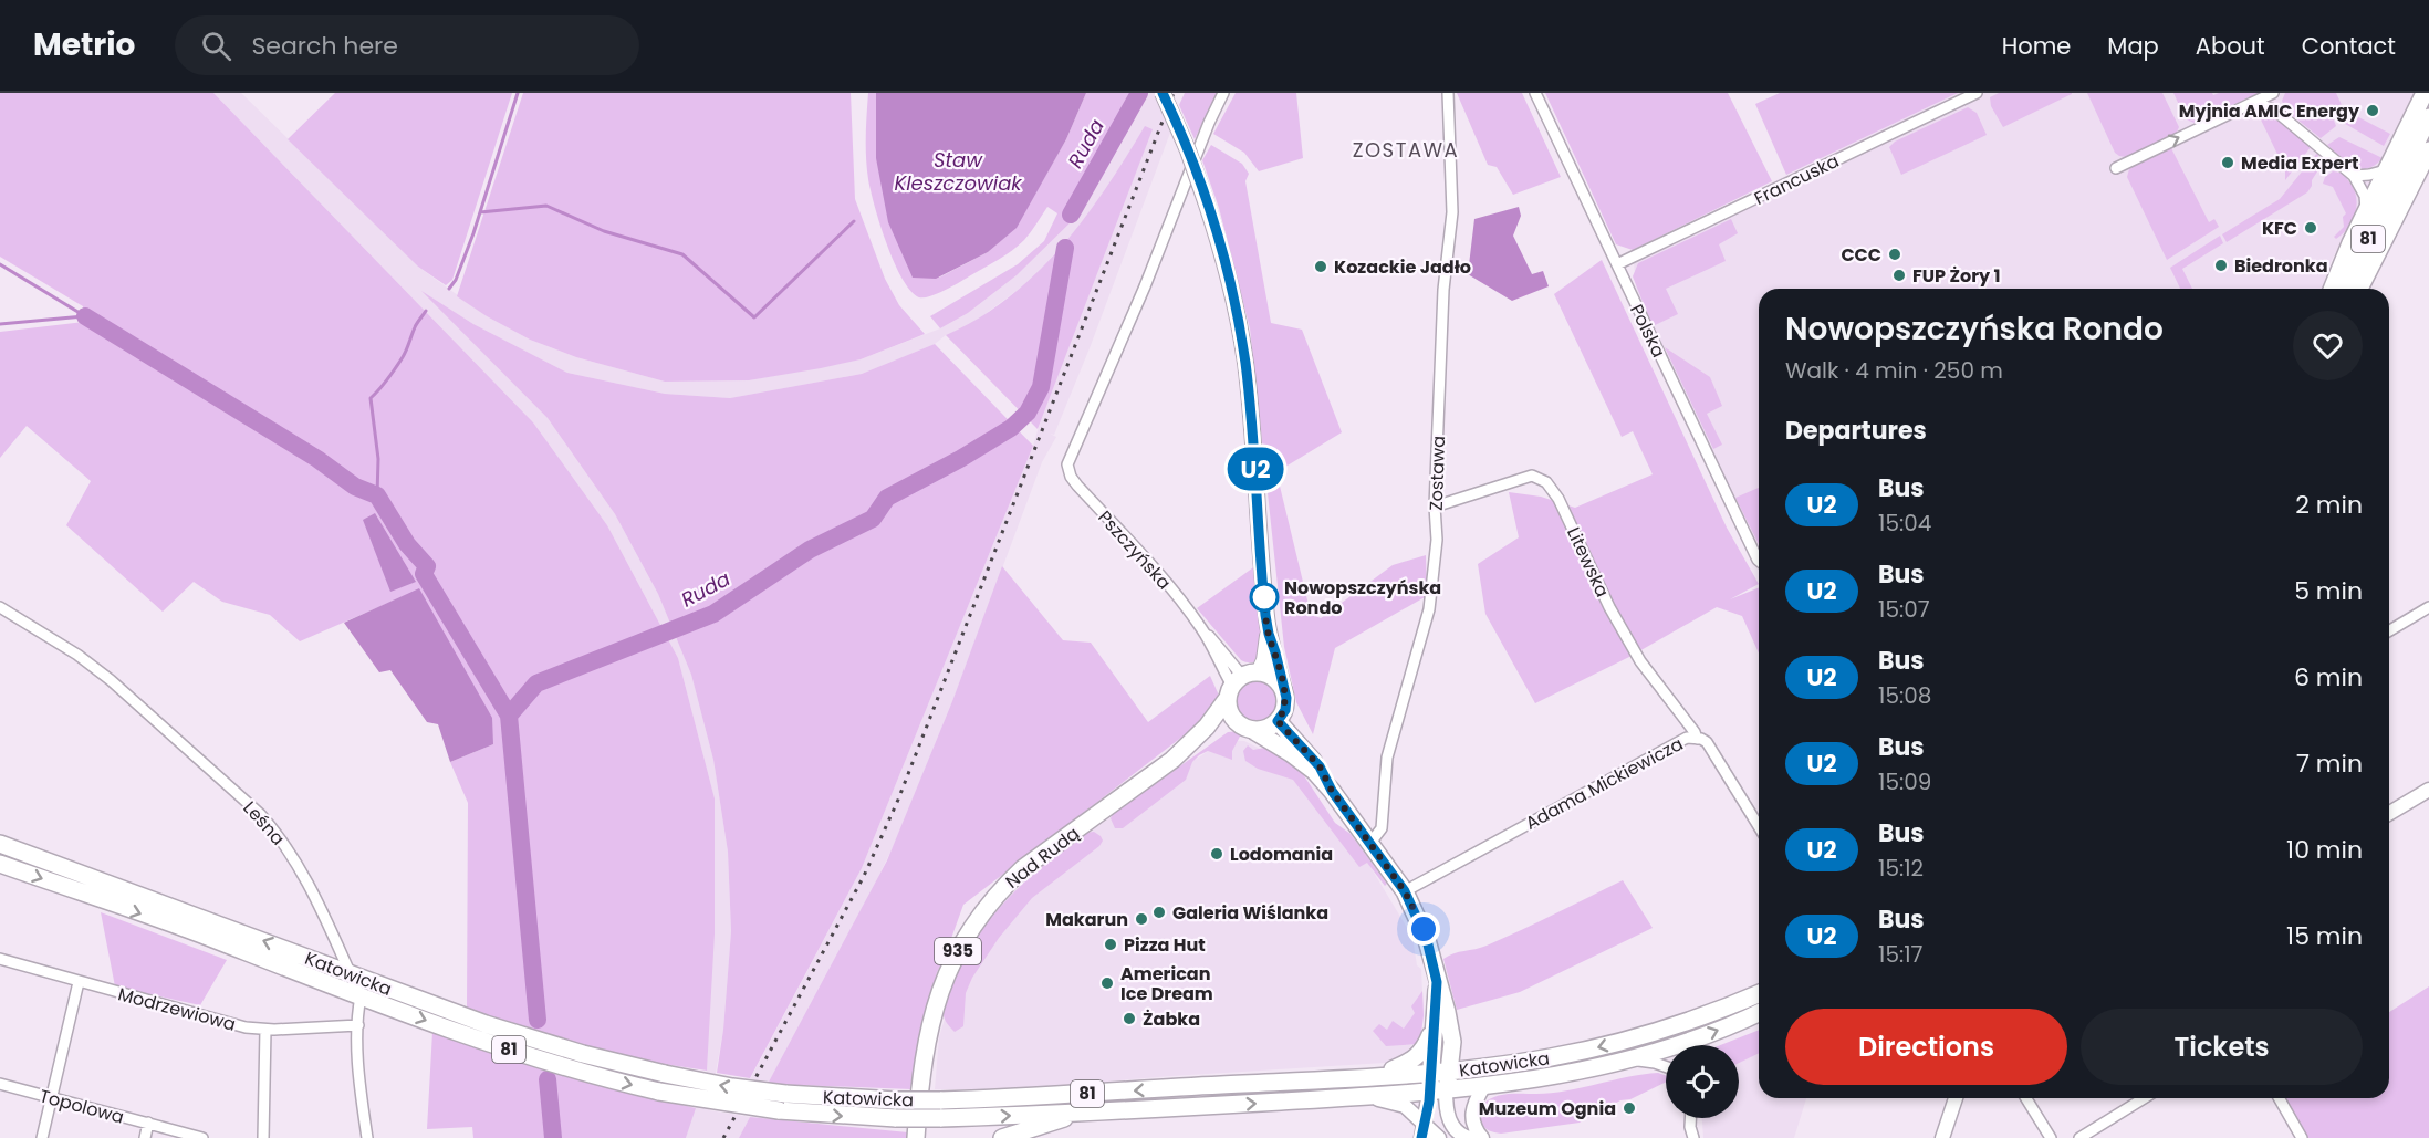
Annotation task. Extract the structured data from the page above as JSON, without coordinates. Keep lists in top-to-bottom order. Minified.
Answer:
{"streets":{"main road":["81","Nad Rudą","935","Katowicka"],"street":["Francuska","Polska","Zostawa","Pszczyńska","Litewska","Adama Mickiewicza","Leśna","Modrzewiowa","Topolowa"]},"crossings":[["Francuska","Polska"],["Zostawa","Litewska"],["Pszczyńska","Nad Rudą"],["Pszczyńska","935"],["Litewska","Adama Mickiewicza"],["Leśna","Katowicka"],["Leśna","Modrzewiowa"],["Nad Rudą","935"]],"districts":["ZOSTAWA"],"water":["Ruda","Staw Kleszczowiak"],"places":["Myjnia AMIC Energy","Media Expert","KFC","CCC","Biedronka","Kozackie Jadło","FUP Żory 1","Nowopszczyńska Rondo","Lodomania","Galeria Wiślanka","Makarun","Pizza Hut","American Ice Dream","Żabka","Muzeum Ognia"],"lines":["bus line U2"],"page":{"header":"Metrio","search":"Search here","nav":["Home","Map","About","Contact"],"on_map":"U2","heading":[["Nowopszczyńska Rondo","Walk · 4 min · 250 m"],"Departures"],"list":[{"mark":"U2","name":"Bus","note":"15:04","value":"2 min"},{"mark":"U2","name":"Bus","note":"15:07","value":"5 min"},{"mark":"U2","name":"Bus","note":"15:08","value":"6 min"},{"mark":"U2","name":"Bus","note":"15:09","value":"7 min"},{"mark":"U2","name":"Bus","note":"15:12","value":"10 min"},{"mark":"U2","name":"Bus","note":"15:17","value":"15 min"}],"buttons":["Directions","Tickets"]}}
